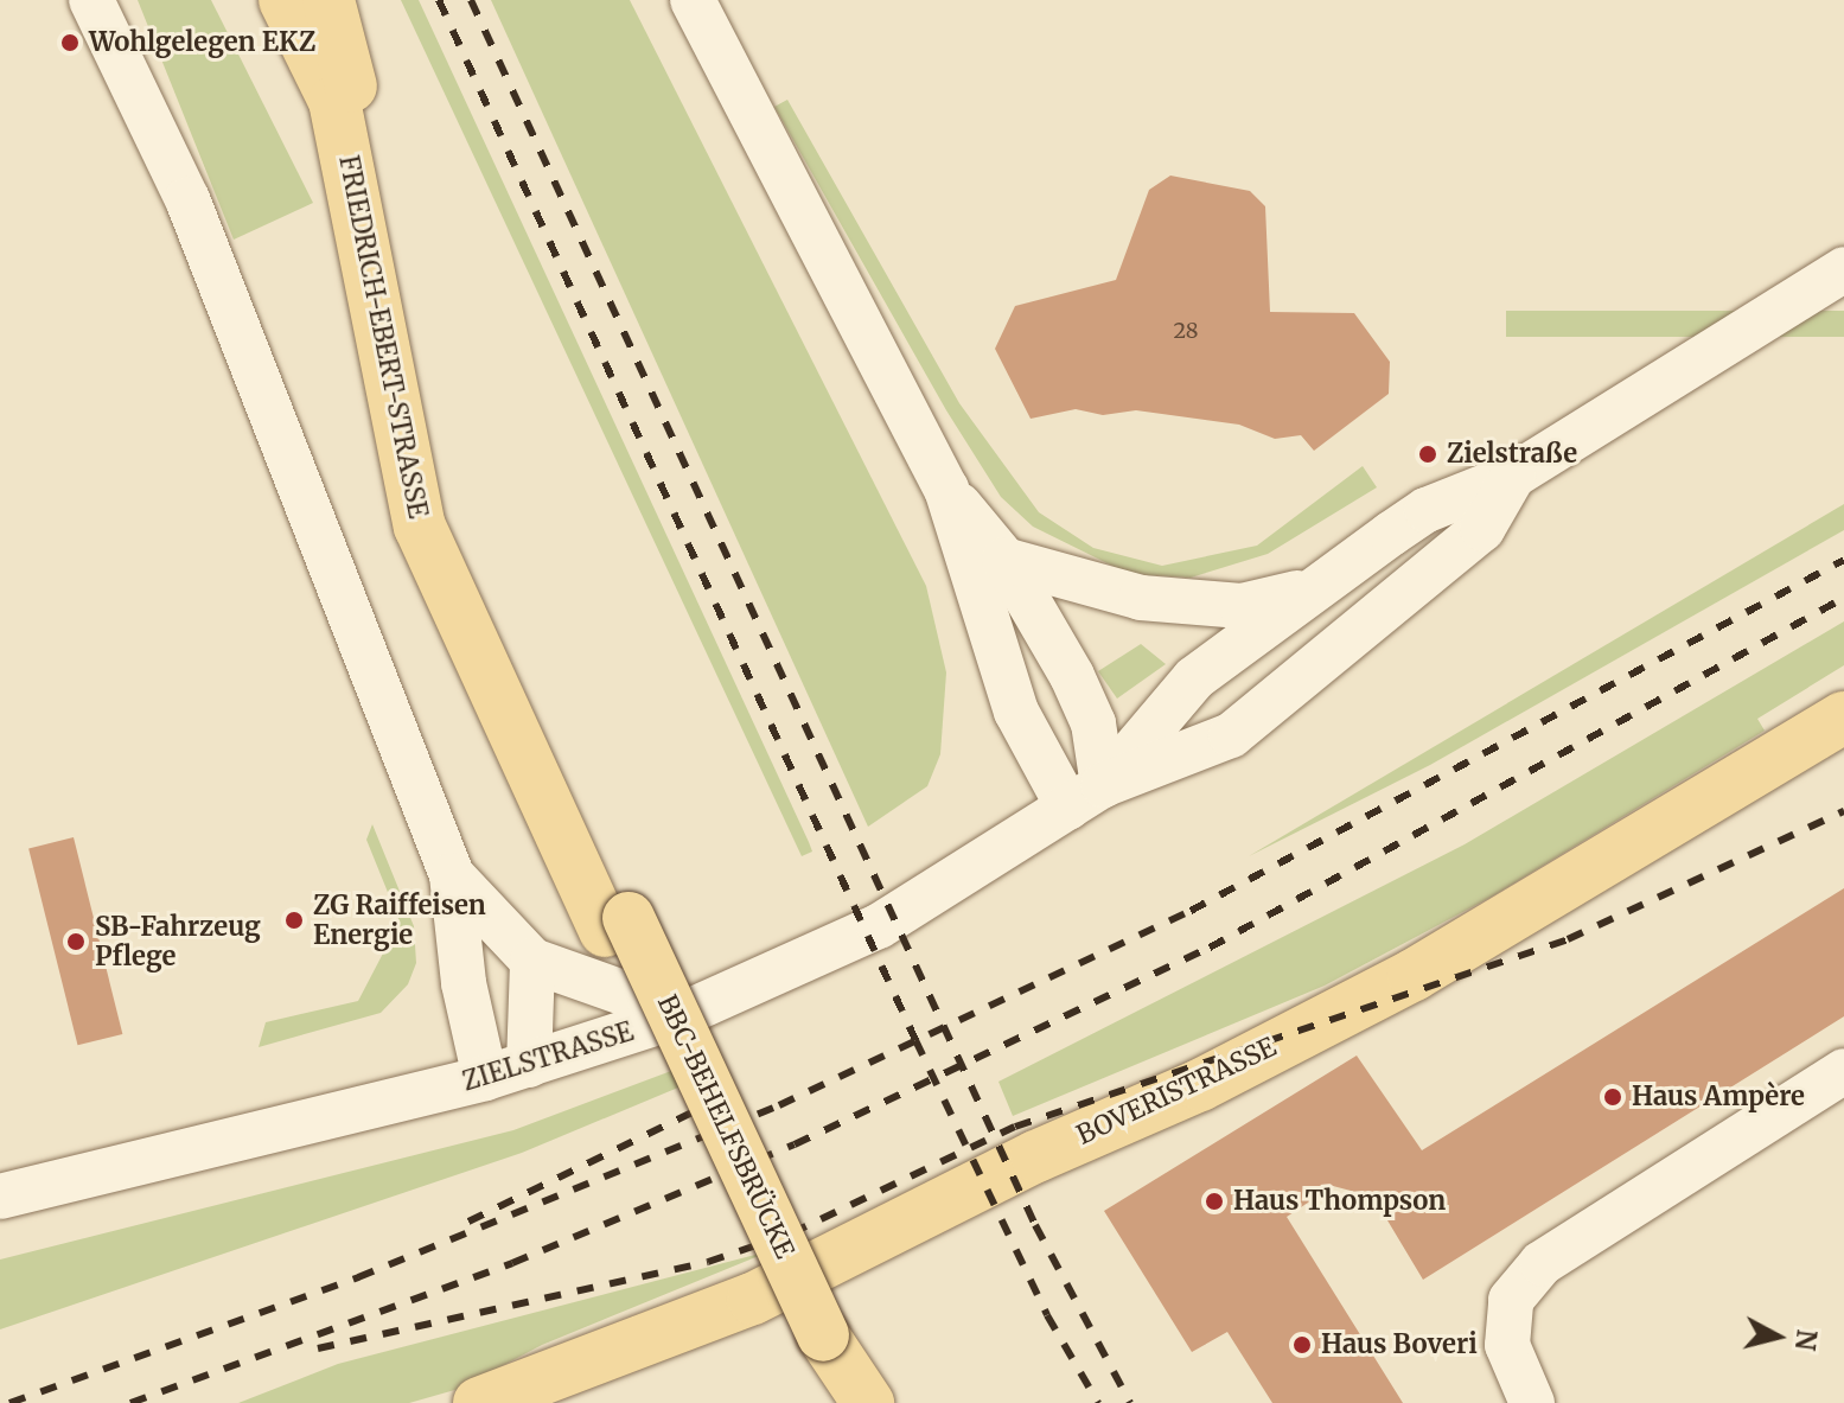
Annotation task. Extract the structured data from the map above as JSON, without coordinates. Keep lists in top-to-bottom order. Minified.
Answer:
{"streets":{"main road":["FRIEDRICH-EBERT-STRASSE","BOVERISTRASSE","BBC-BEHELFSBRÜCKE"],"street":["ZIELSTRASSE"]},"crossings":[["FRIEDRICH-EBERT-STRASSE","BBC-BEHELFSBRÜCKE"]],"places":["Wohlgelegen EKZ","Zielstraße","ZG Raiffeisen Energie","SB-Fahrzeug Pflege","Haus Ampère","Haus Thompson","Haus Boveri"],"house_numbers":["28"],"north":"right"}
